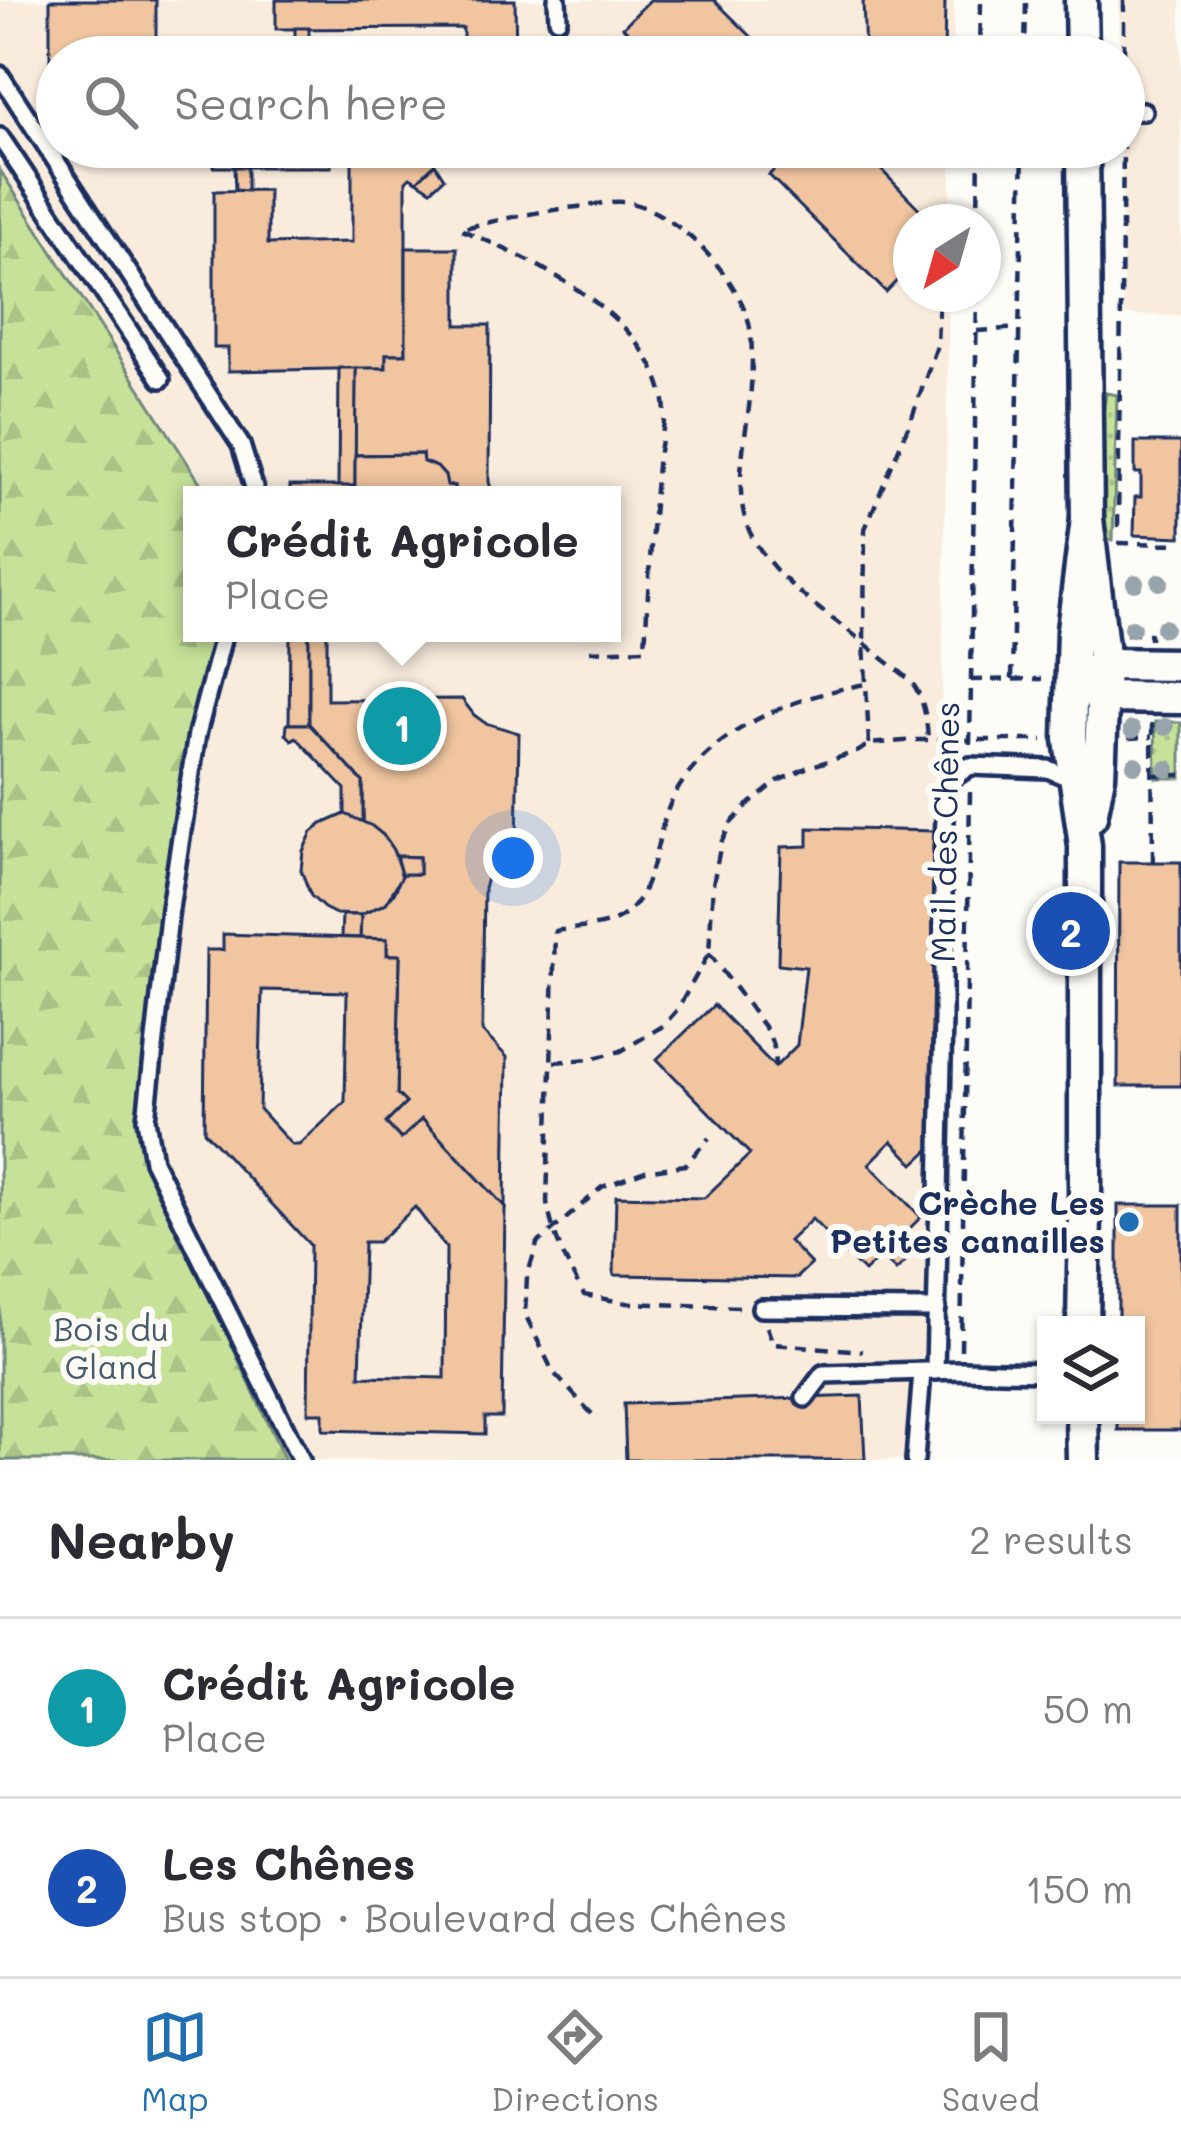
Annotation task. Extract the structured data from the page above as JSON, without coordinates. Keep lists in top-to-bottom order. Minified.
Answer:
{"streets":{"path":["Mail des Chênes"]},"parks":["Bois du Gland"],"places":["Crèche Les Petites canailles"],"north":"bottom left","page":{"search":"Search here","popup":["Crédit Agricole","Place"],"pins":["1","2"],"heading":["Nearby","2 results"],"list":[{"mark":"1","name":"Crédit Agricole","note":"Place","value":"50 m"},{"mark":"2","name":"Les Chênes","note":"Bus stop · Boulevard des Chênes","value":"150 m"}],"nav":["Map","Directions","Saved"]}}
